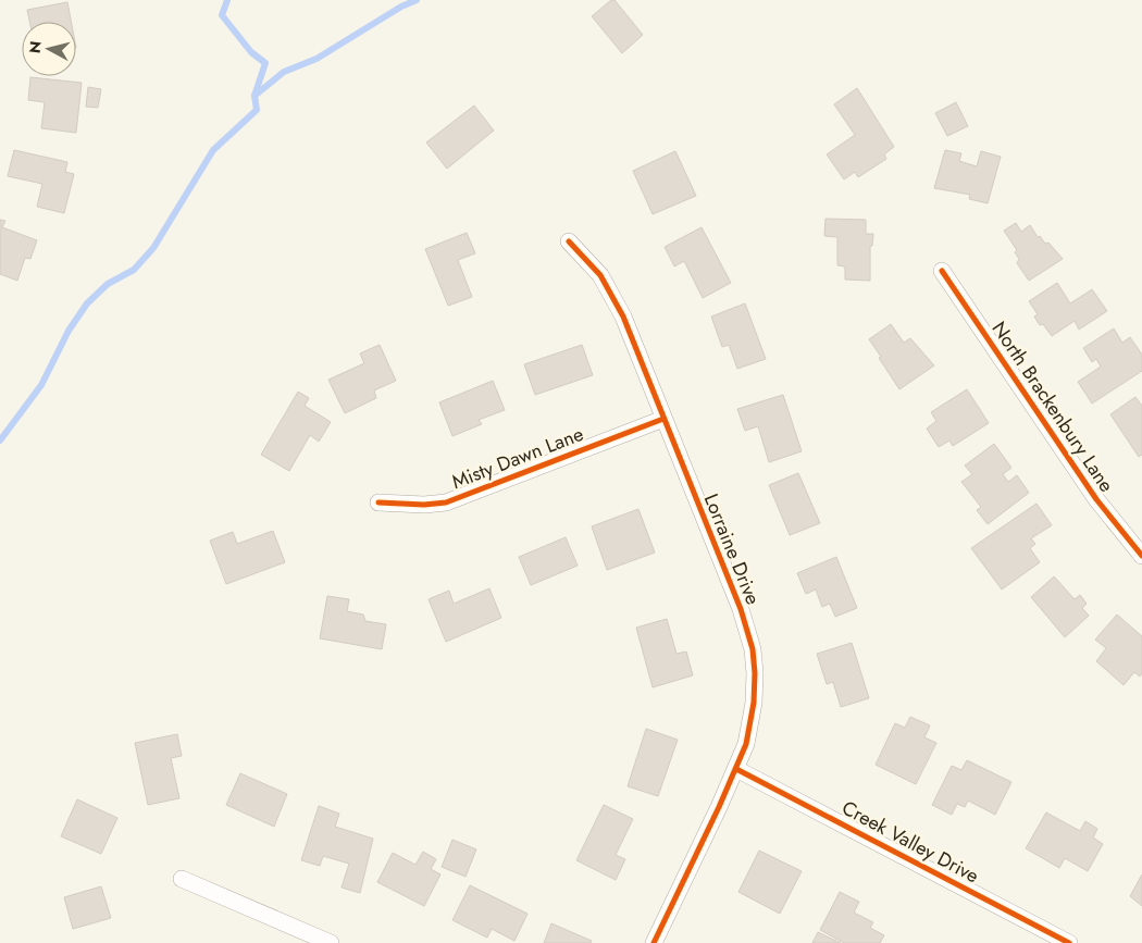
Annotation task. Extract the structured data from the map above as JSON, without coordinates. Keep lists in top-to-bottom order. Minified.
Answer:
{"streets":{"street":["North Brackenbury Lane","Misty Dawn Lane","Lorraine Drive","Creek Valley Drive"]},"crossings":[["Misty Dawn Lane","Lorraine Drive"],["Lorraine Drive","Creek Valley Drive"]],"north":"left"}
